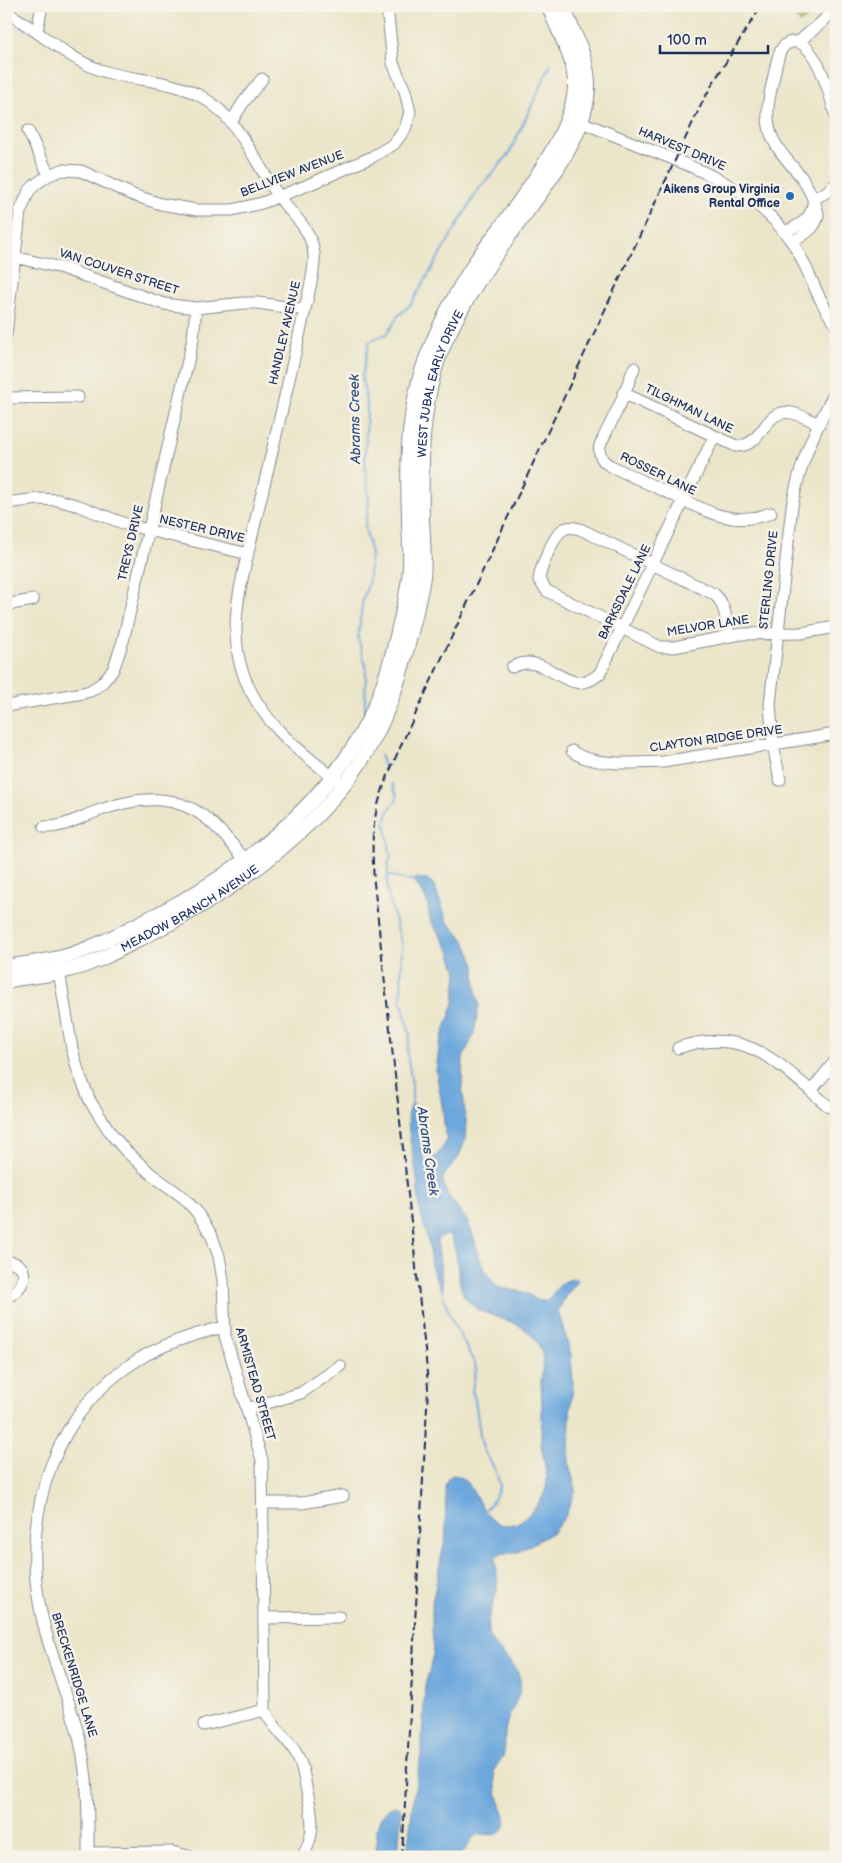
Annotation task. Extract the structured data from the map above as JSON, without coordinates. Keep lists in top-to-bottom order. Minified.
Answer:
{"streets":{"main road":["WEST JUBAL EARLY DRIVE","MEADOW BRANCH AVENUE"],"street":["HARVEST DRIVE","BELLVIEW AVENUE","VAN COUVER STREET","HANDLEY AVENUE","TILGHMAN LANE","ROSSER LANE","NESTER DRIVE","TREYS DRIVE","STERLING DRIVE","BARKSDALE LANE","MELVOR LANE","CLAYTON RIDGE DRIVE","ARMISTEAD STREET","BRECKENRIDGE LANE"]},"crossings":[["HARVEST DRIVE","WEST JUBAL EARLY DRIVE"],["BELLVIEW AVENUE","HANDLEY AVENUE"],["VAN COUVER STREET","HANDLEY AVENUE"],["VAN COUVER STREET","TREYS DRIVE"],["HANDLEY AVENUE","WEST JUBAL EARLY DRIVE"],["HANDLEY AVENUE","NESTER DRIVE"],["HANDLEY AVENUE","MEADOW BRANCH AVENUE"],["WEST JUBAL EARLY DRIVE","MEADOW BRANCH AVENUE"],["TILGHMAN LANE","ROSSER LANE"],["TILGHMAN LANE","STERLING DRIVE"],["TILGHMAN LANE","BARKSDALE LANE"],["ROSSER LANE","BARKSDALE LANE"],["NESTER DRIVE","TREYS DRIVE"],["STERLING DRIVE","MELVOR LANE"],["STERLING DRIVE","CLAYTON RIDGE DRIVE"],["BARKSDALE LANE","MELVOR LANE"],["MEADOW BRANCH AVENUE","ARMISTEAD STREET"],["ARMISTEAD STREET","BRECKENRIDGE LANE"]],"water":["Abrams Creek"],"places":["Aikens Group Virginia Rental Office"],"scale_bar":"100 m"}
